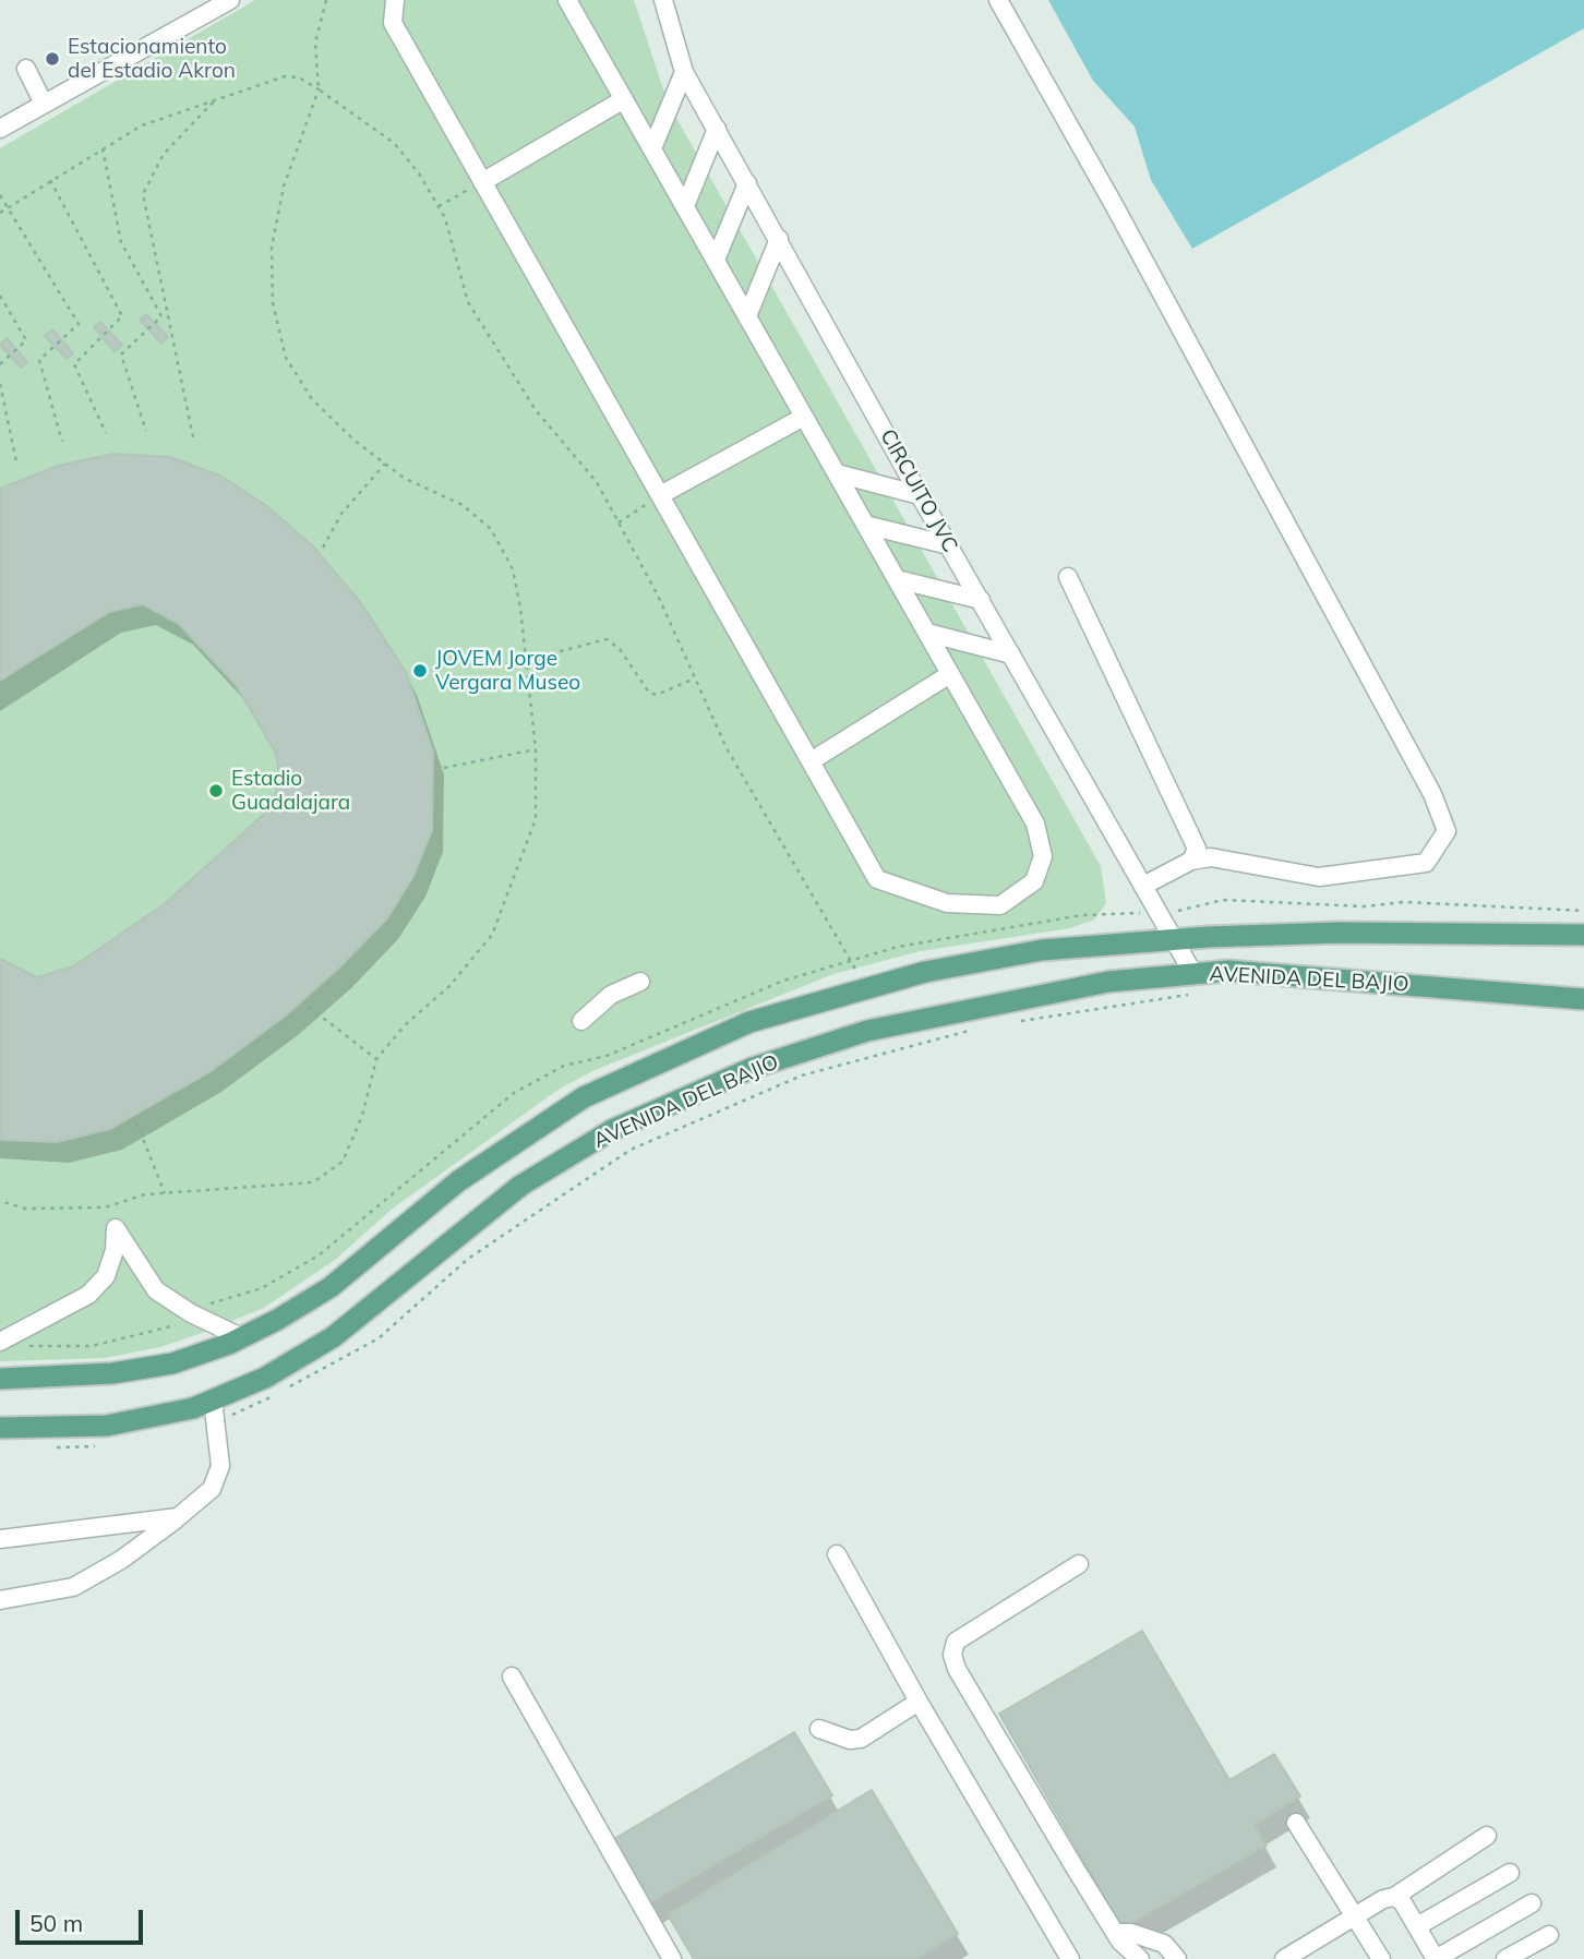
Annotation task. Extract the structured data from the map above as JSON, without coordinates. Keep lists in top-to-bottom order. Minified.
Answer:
{"streets":{"main road":["AVENIDA DEL BAJIO"],"lane":["CIRCUITO JVC"]},"crossings":[["CIRCUITO JVC","AVENIDA DEL BAJIO"]],"places":["Estacionamiento del Estadio Akron","JOVEM Jorge Vergara Museo","Estadio Guadalajara"],"scale_bar":"50 m"}
